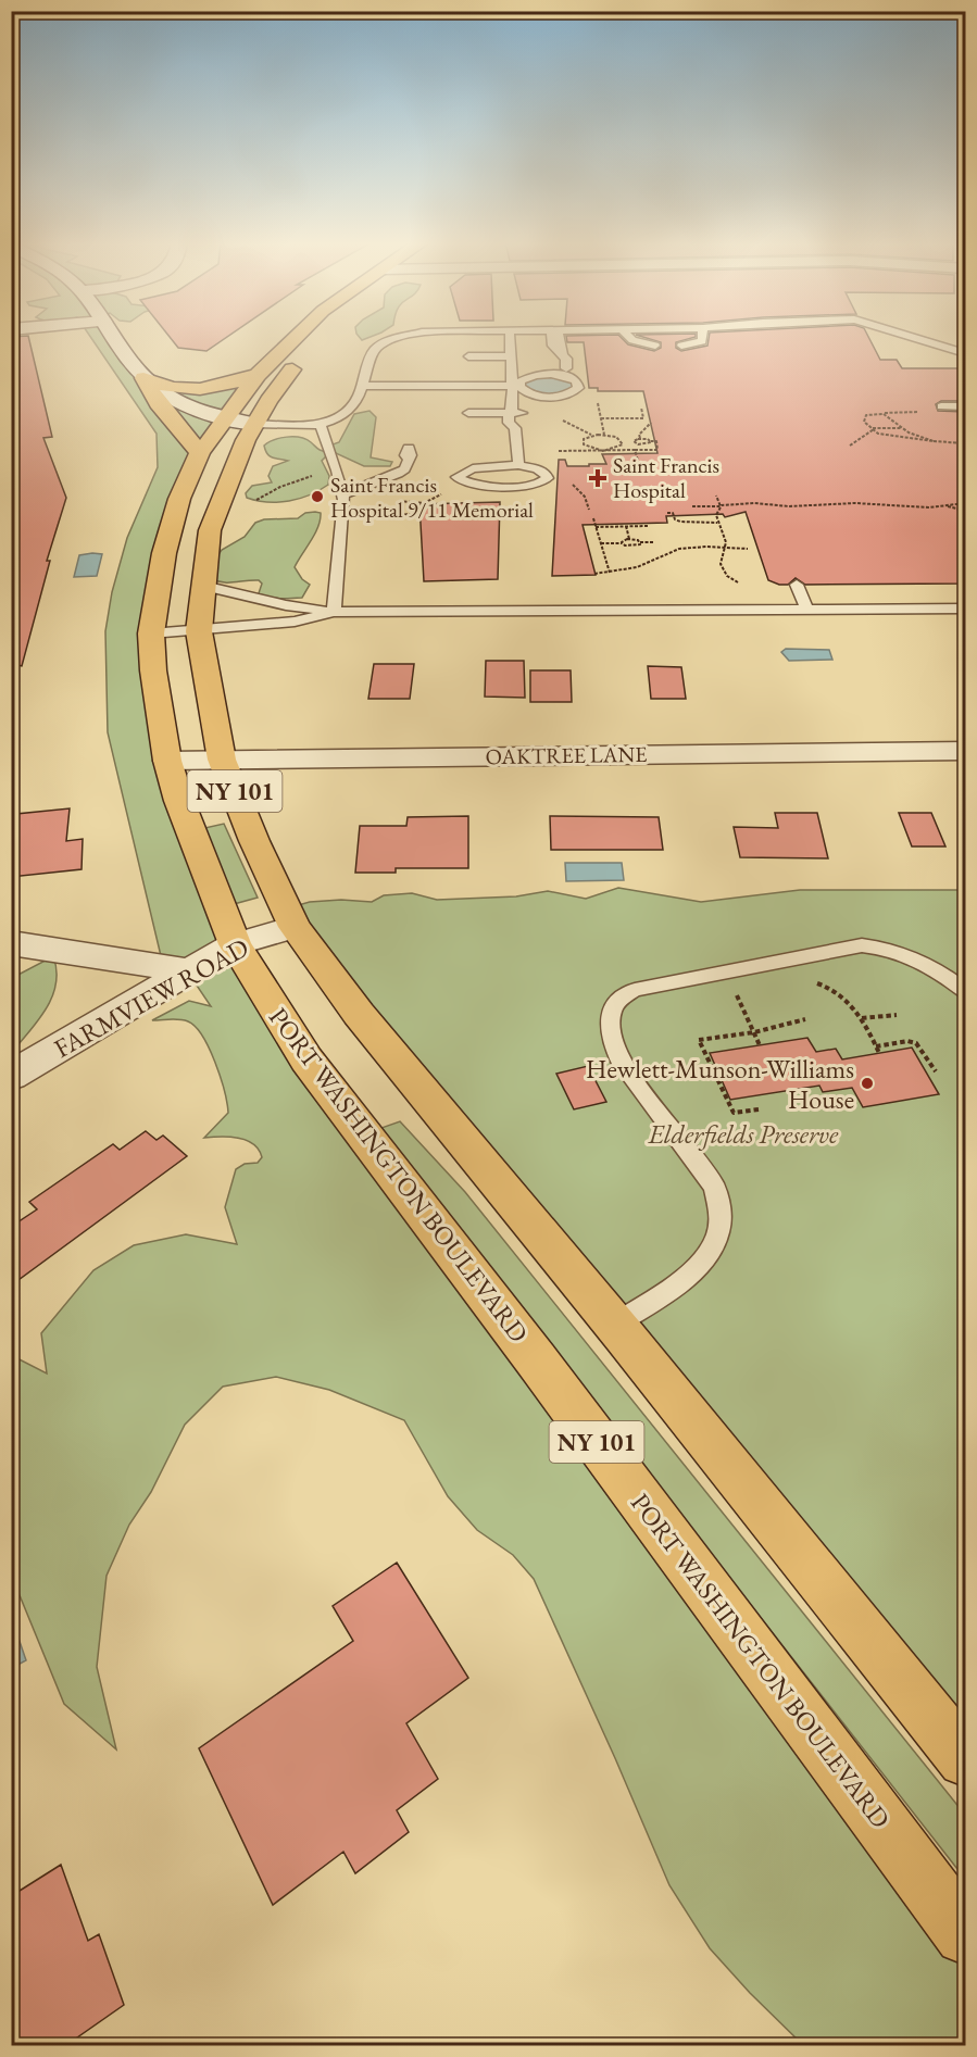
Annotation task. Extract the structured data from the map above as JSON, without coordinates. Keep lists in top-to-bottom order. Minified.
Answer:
{"streets":{"main road":["NY 101","PORT WASHINGTON BOULEVARD"],"street":["OAKTREE LANE","FARMVIEW ROAD"]},"crossings":[["OAKTREE LANE","NY 101"],["OAKTREE LANE","PORT WASHINGTON BOULEVARD"],["NY 101","FARMVIEW ROAD"],["FARMVIEW ROAD","PORT WASHINGTON BOULEVARD"]],"parks":["Elderfields Preserve"],"places":{"health":["Saint Francis Hospital"],"other":["Saint Francis Hospital 9/11 Memorial","Hewlett-Munson-Williams House"]}}
